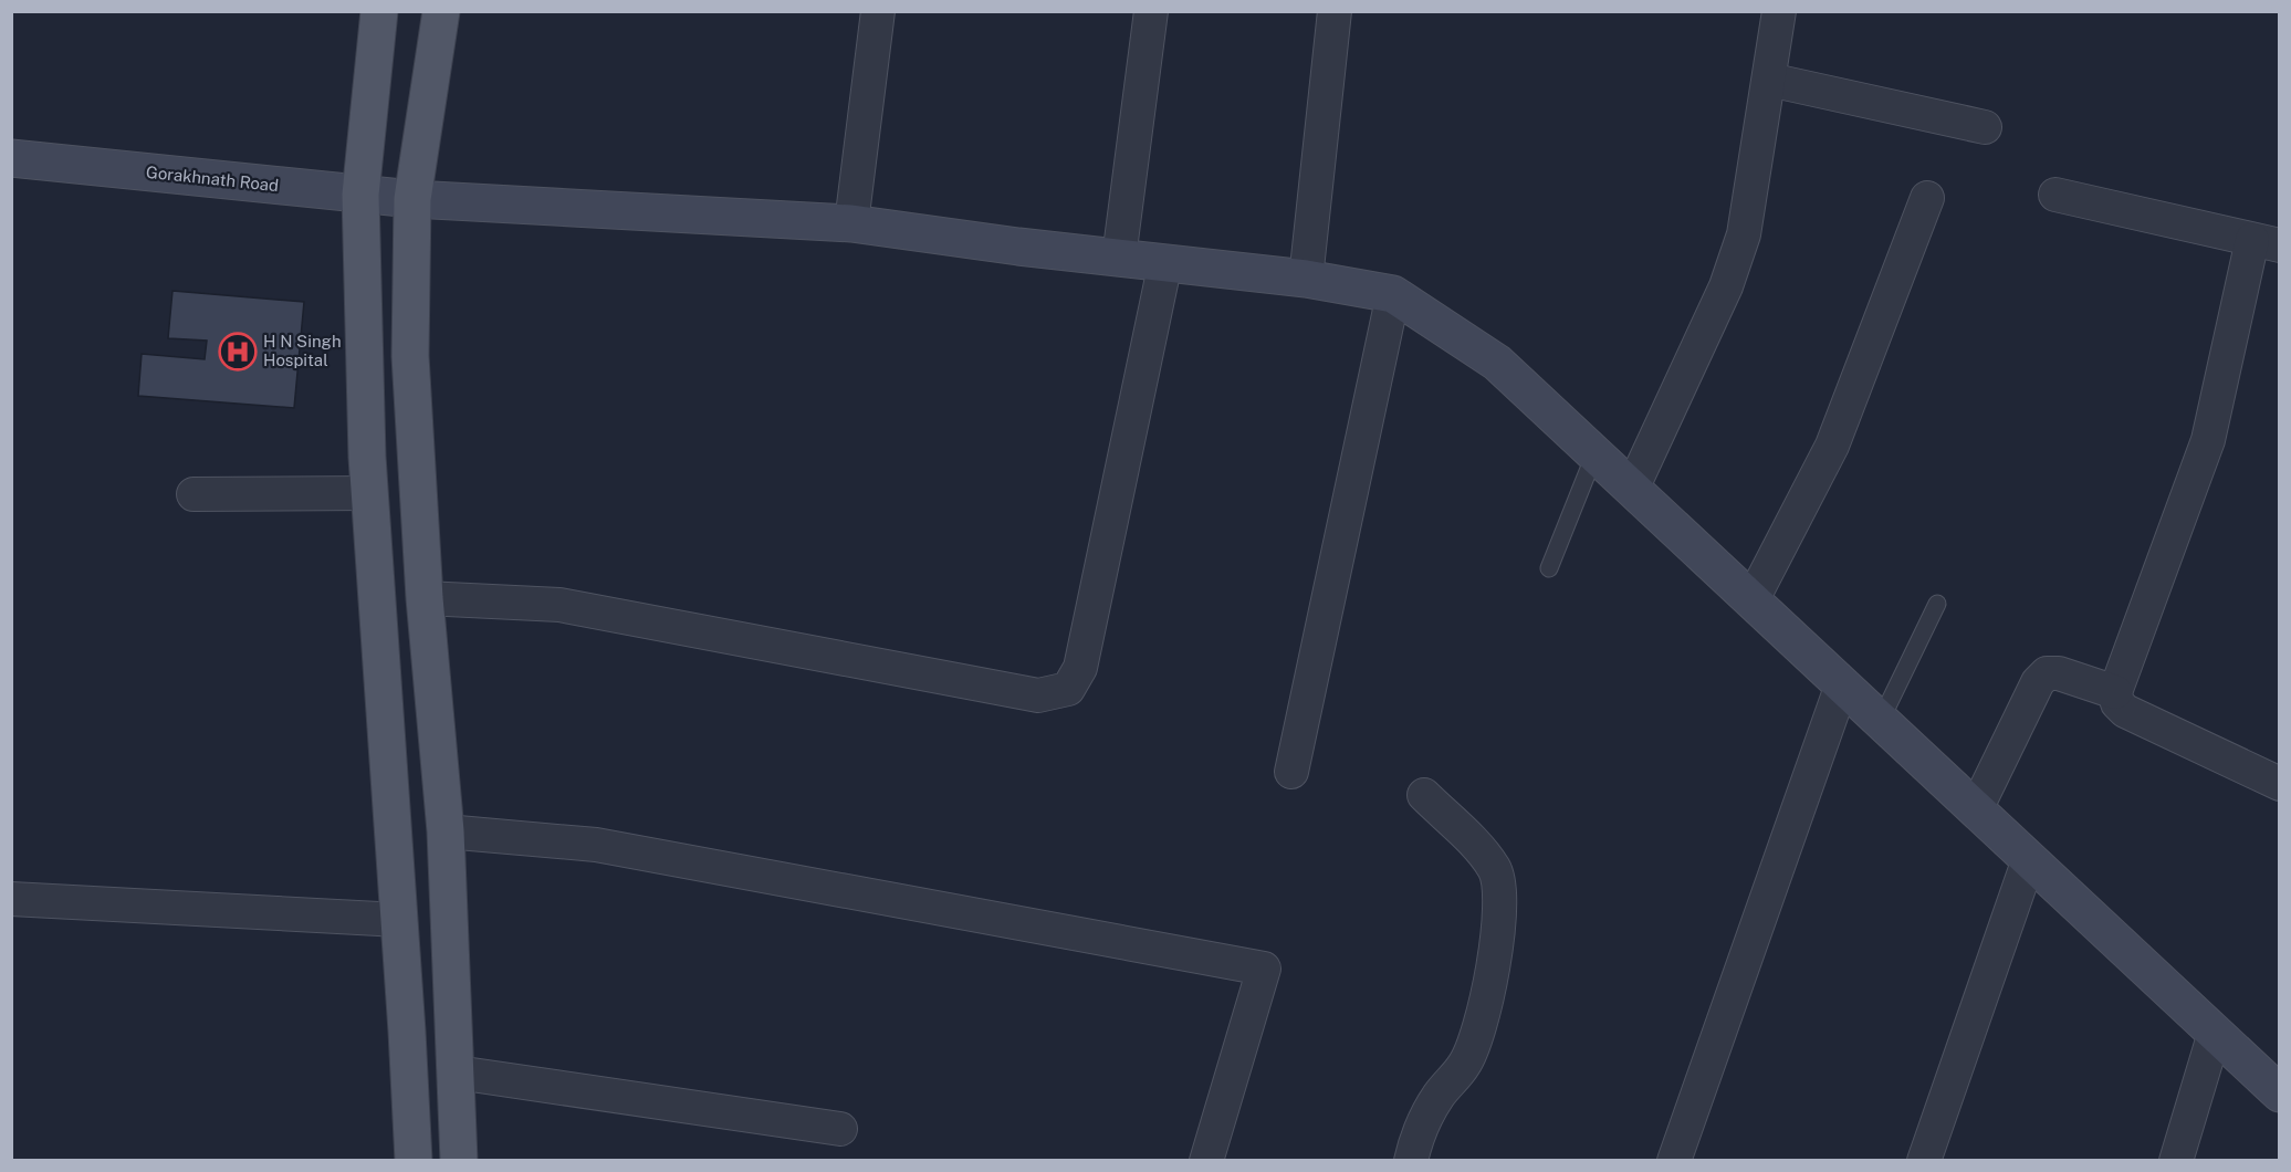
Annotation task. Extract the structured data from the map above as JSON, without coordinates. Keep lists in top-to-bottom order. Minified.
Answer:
{"streets":{"street":["Gorakhnath Road"]},"places":{"hospital":["H N Singh Hospital"]}}
